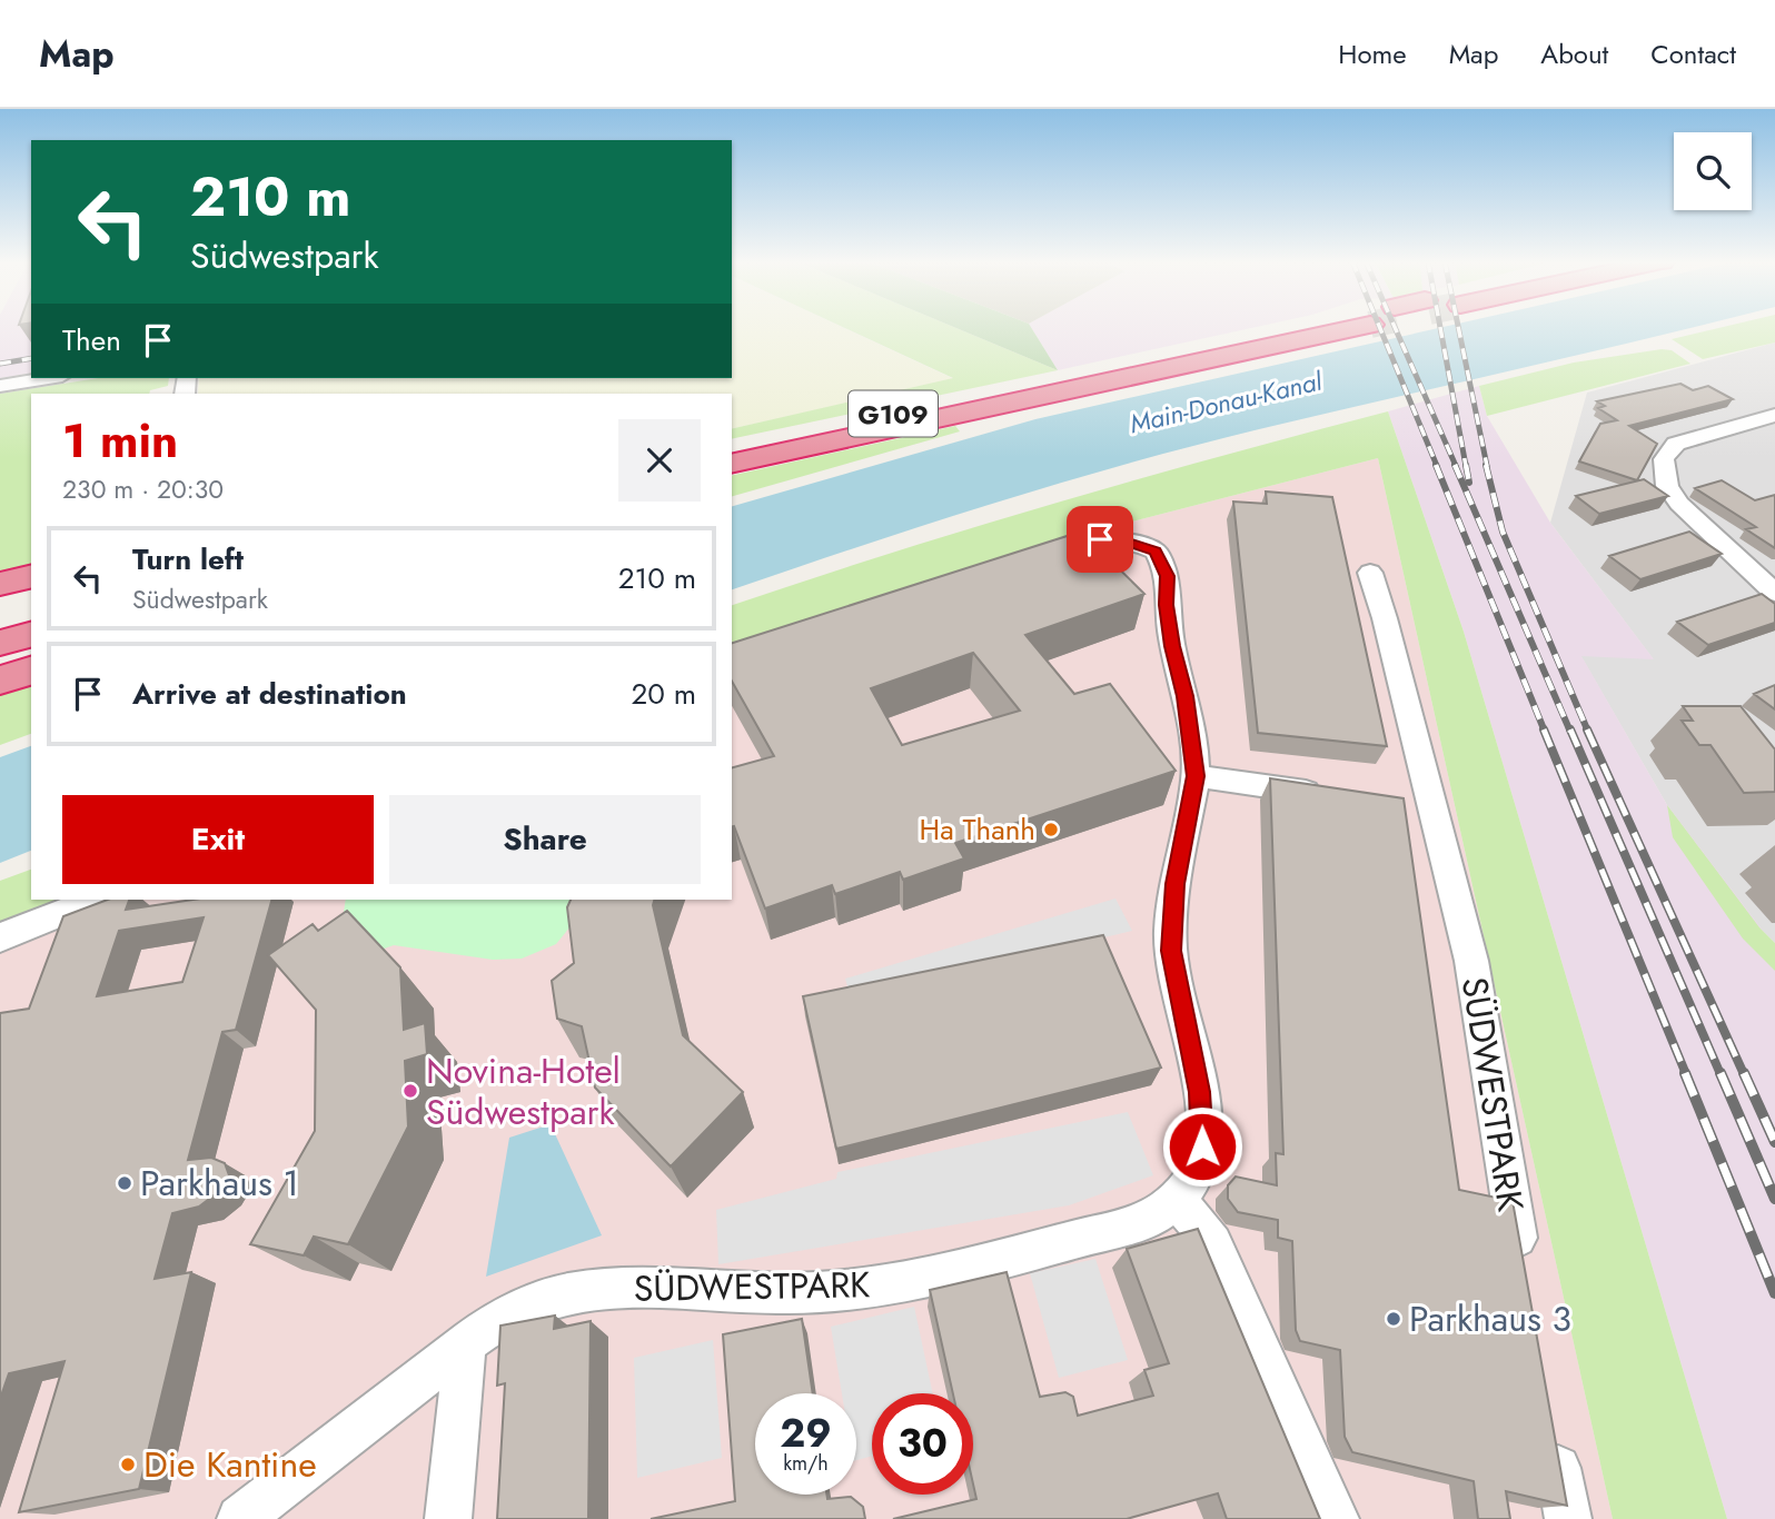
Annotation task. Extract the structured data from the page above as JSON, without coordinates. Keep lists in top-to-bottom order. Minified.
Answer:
{"streets":{"highway":["G109"],"street":["SÜDWESTPARK"]},"water":["Main-Donau-Kanal"],"places":["Ha Thanh","Novina-Hotel Südwestpark","Parkhaus 1","Parkhaus 3","Die Kantine"],"page":{"header":"Map","nav":["Home","Map","About","Contact"],"turn":["210 m","Südwestpark"],"then":"Then","heading":["1 min","230 m · 20:30"],"list":[{"name":"Turn left","note":"Südwestpark","value":"210 m"},{"name":"Arrive at destination","value":"20 m"}],"buttons":["Exit","Share"],"speed":"29 km/h","limit":"30"}}
